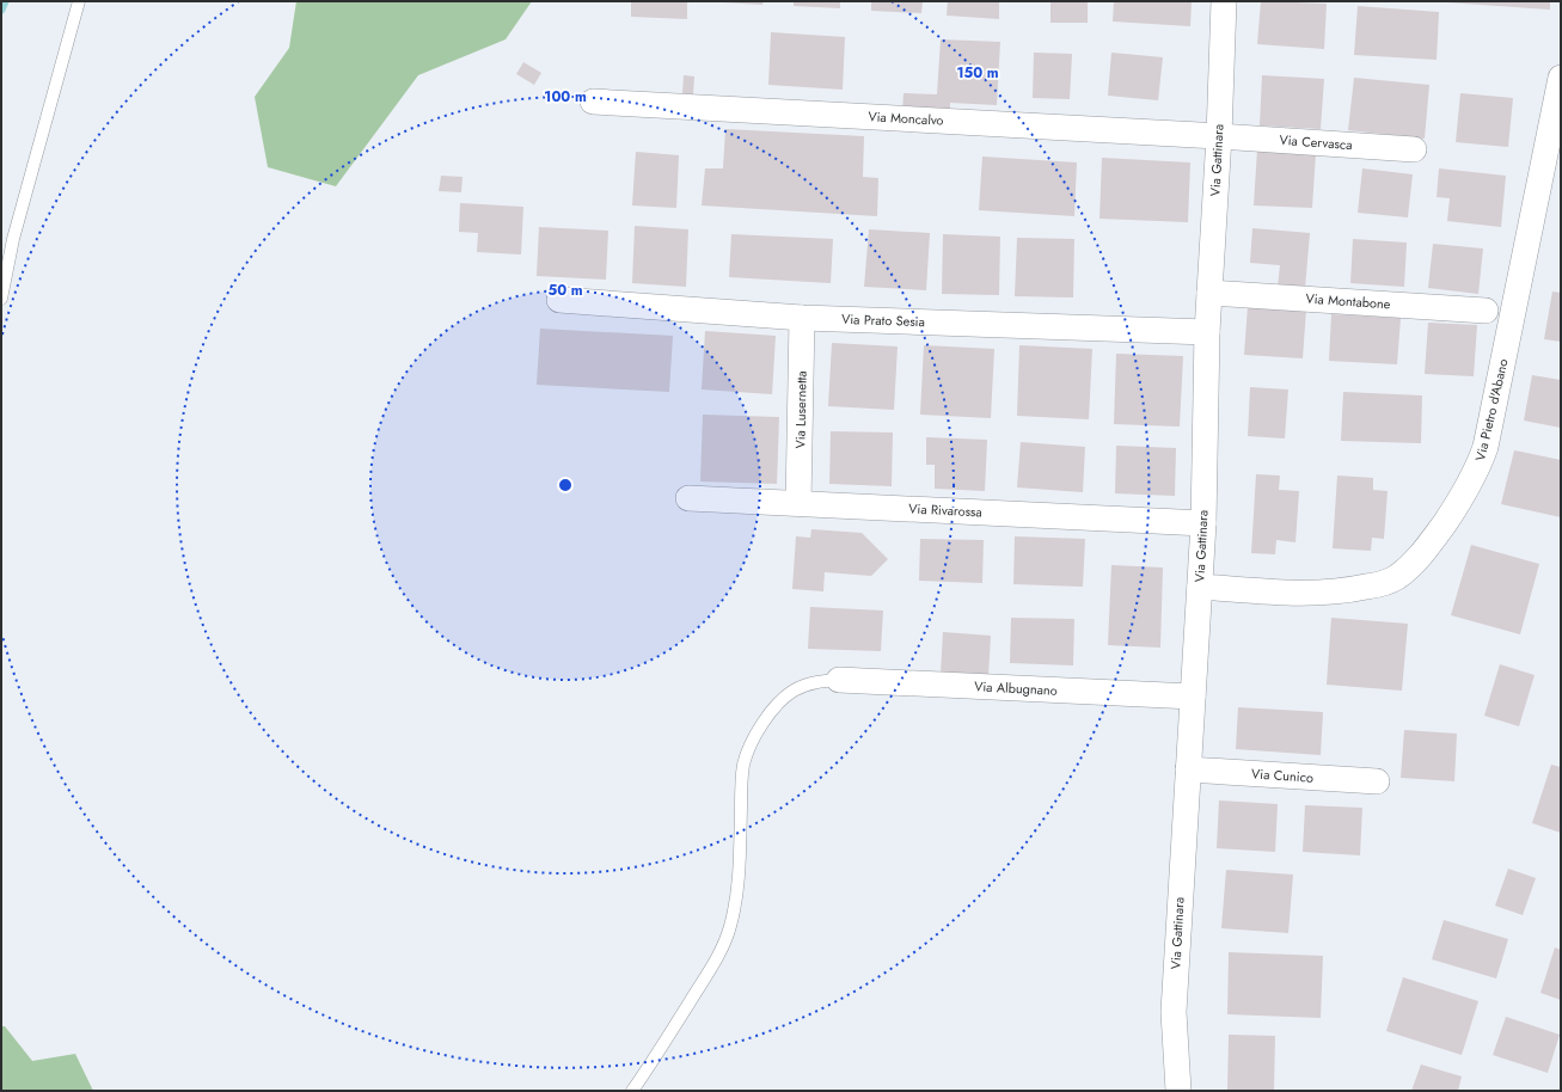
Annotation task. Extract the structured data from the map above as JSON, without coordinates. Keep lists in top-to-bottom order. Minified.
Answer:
{"streets":{"street":["Via Moncalvo","Via Cervasca","Via Gattinara","Via Montabone","Via Prato Sesia","Via Lusernetta","Via Pietro d'Abano","Via Rivarossa","Via Albugnano","Via Cunico"]},"crossings":[["Via Moncalvo","Via Cervasca"],["Via Moncalvo","Via Gattinara"],["Via Cervasca","Via Gattinara"],["Via Gattinara","Via Montabone"],["Via Gattinara","Via Prato Sesia"],["Via Gattinara","Via Pietro d'Abano"],["Via Gattinara","Via Rivarossa"],["Via Gattinara","Via Albugnano"],["Via Gattinara","Via Cunico"],["Via Prato Sesia","Via Lusernetta"],["Via Lusernetta","Via Rivarossa"]],"rings":["150 m","100 m","50 m"]}
